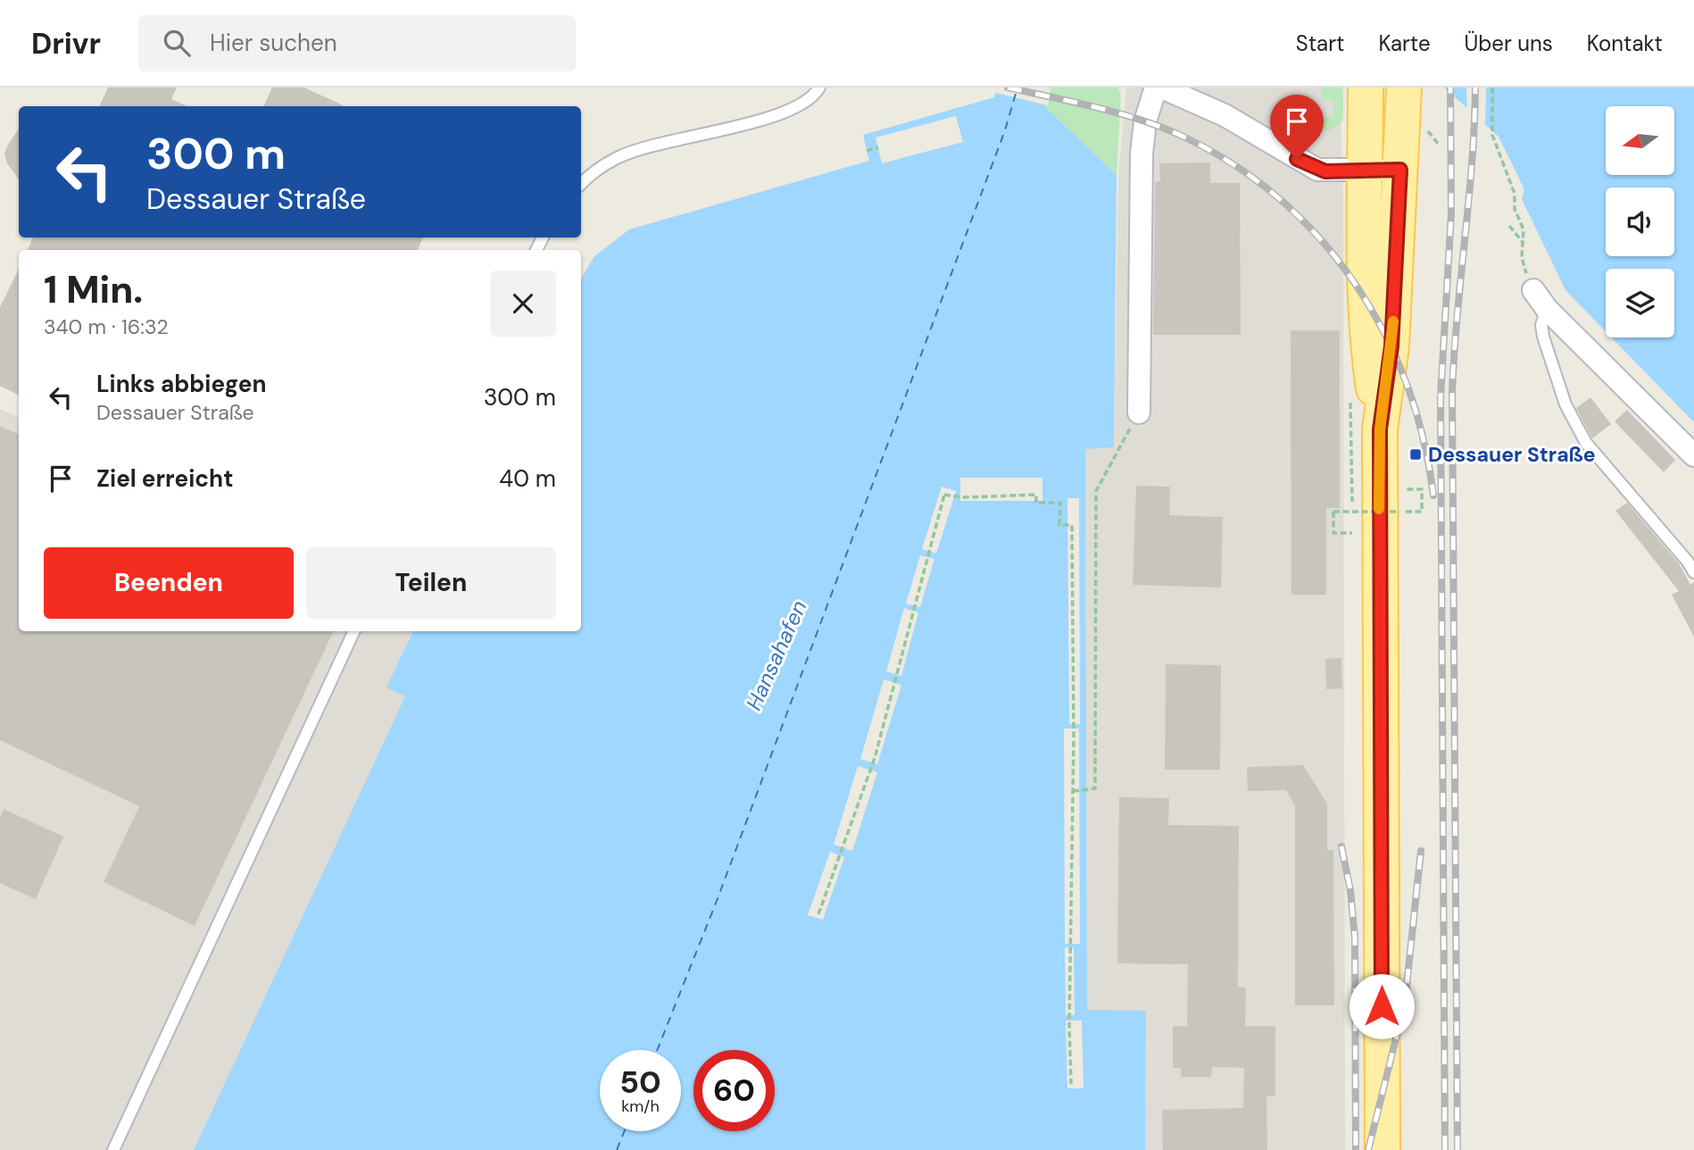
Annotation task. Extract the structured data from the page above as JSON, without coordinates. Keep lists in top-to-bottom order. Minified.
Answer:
{"water":["Hansahafen"],"places":{"transit":["Dessauer Straße"]},"north":"left","page":{"header":"Drivr","search":"Hier suchen","nav":["Start","Karte","Über uns","Kontakt"],"turn":["300 m","Dessauer Straße"],"heading":["1 Min.","340 m · 16:32"],"list":[{"name":"Links abbiegen","note":"Dessauer Straße","value":"300 m"},{"name":"Ziel erreicht","value":"40 m"}],"buttons":["Beenden","Teilen"],"speed":"50 km/h","limit":"60"}}
